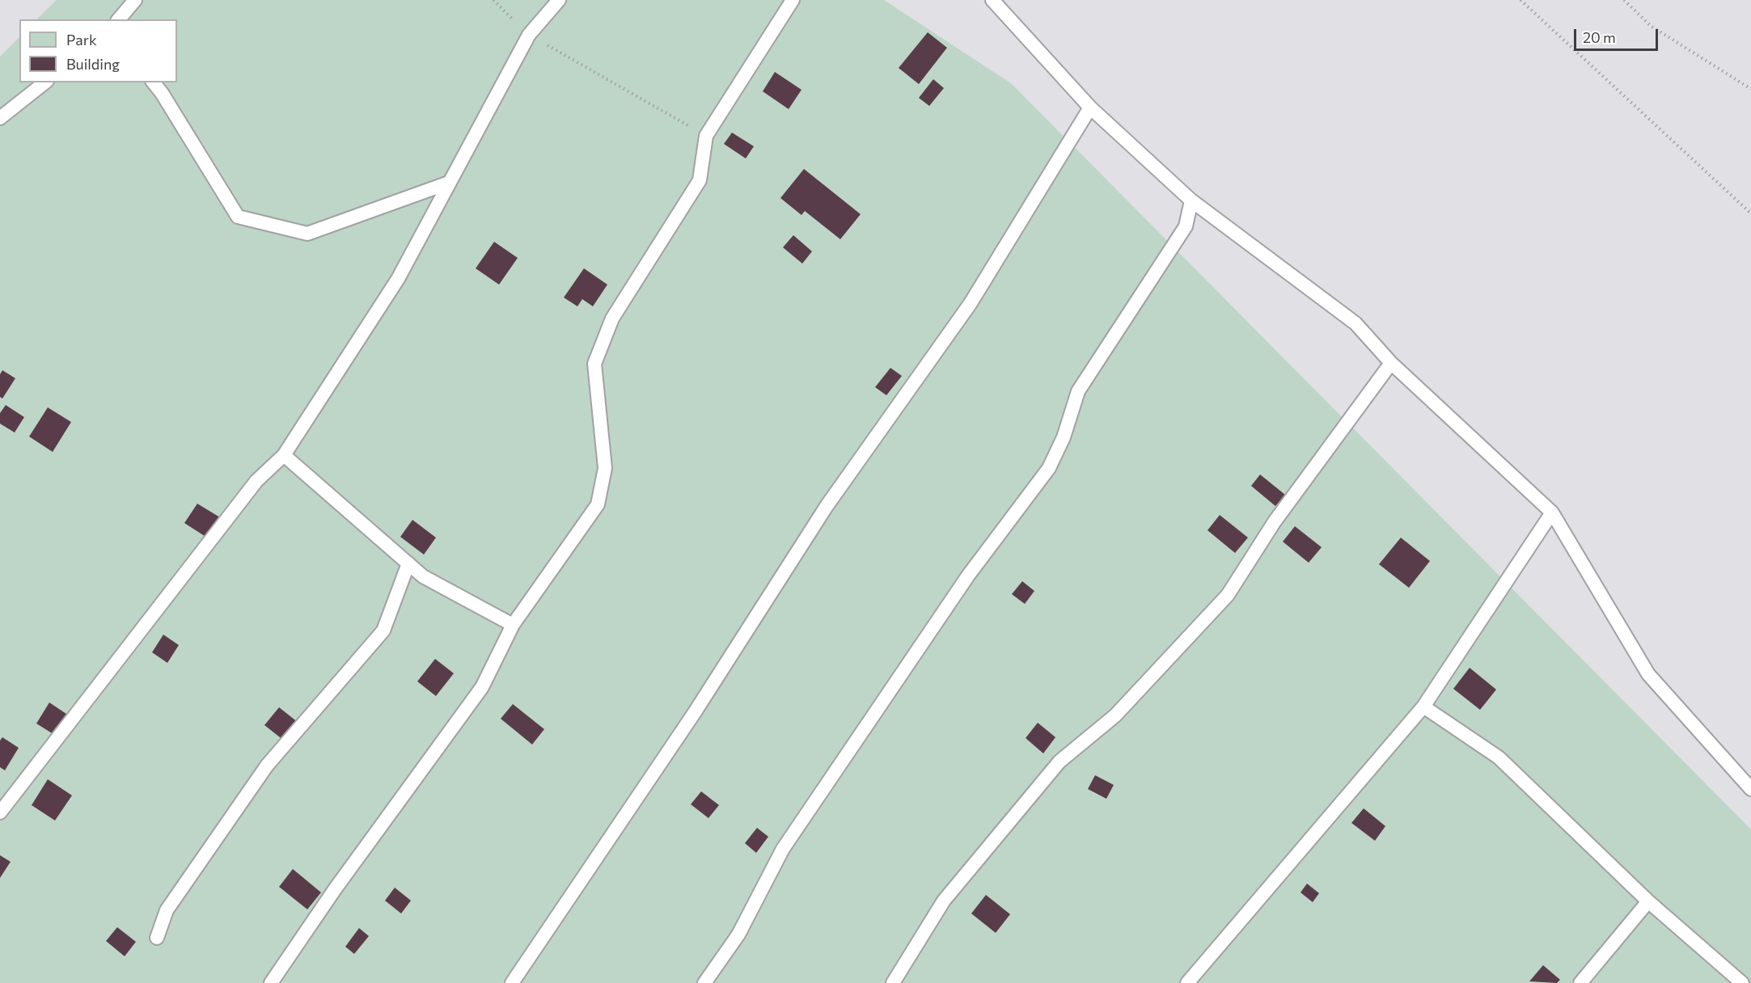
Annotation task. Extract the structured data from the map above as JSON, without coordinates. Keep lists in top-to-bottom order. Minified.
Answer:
{"legend":["Park","Building"],"scale_bar":"20 m"}
